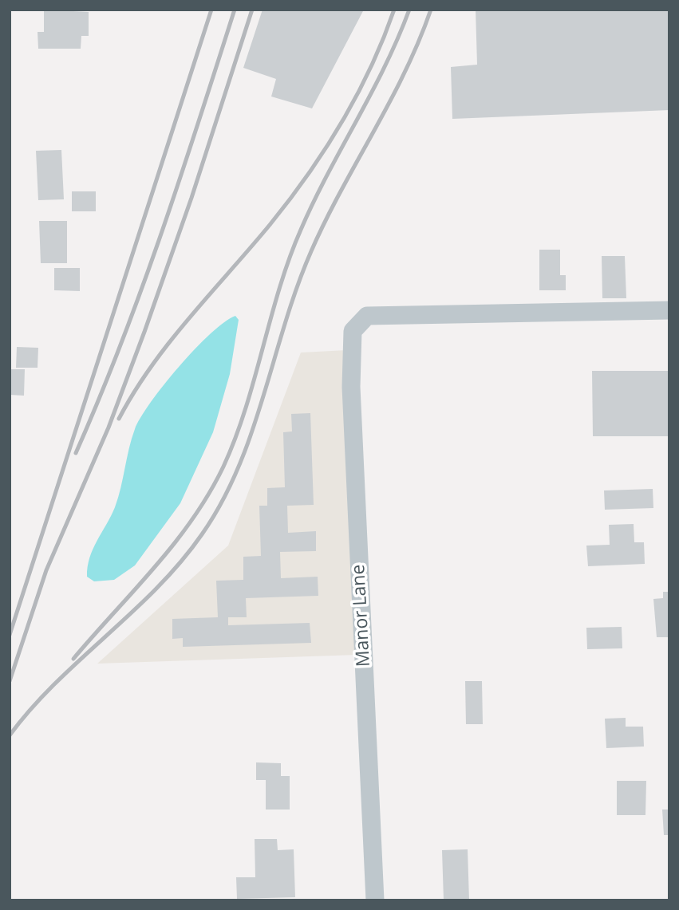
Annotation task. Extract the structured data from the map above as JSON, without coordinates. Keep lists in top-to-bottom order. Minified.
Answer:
{"streets":{"street":["Manor Lane"]}}
